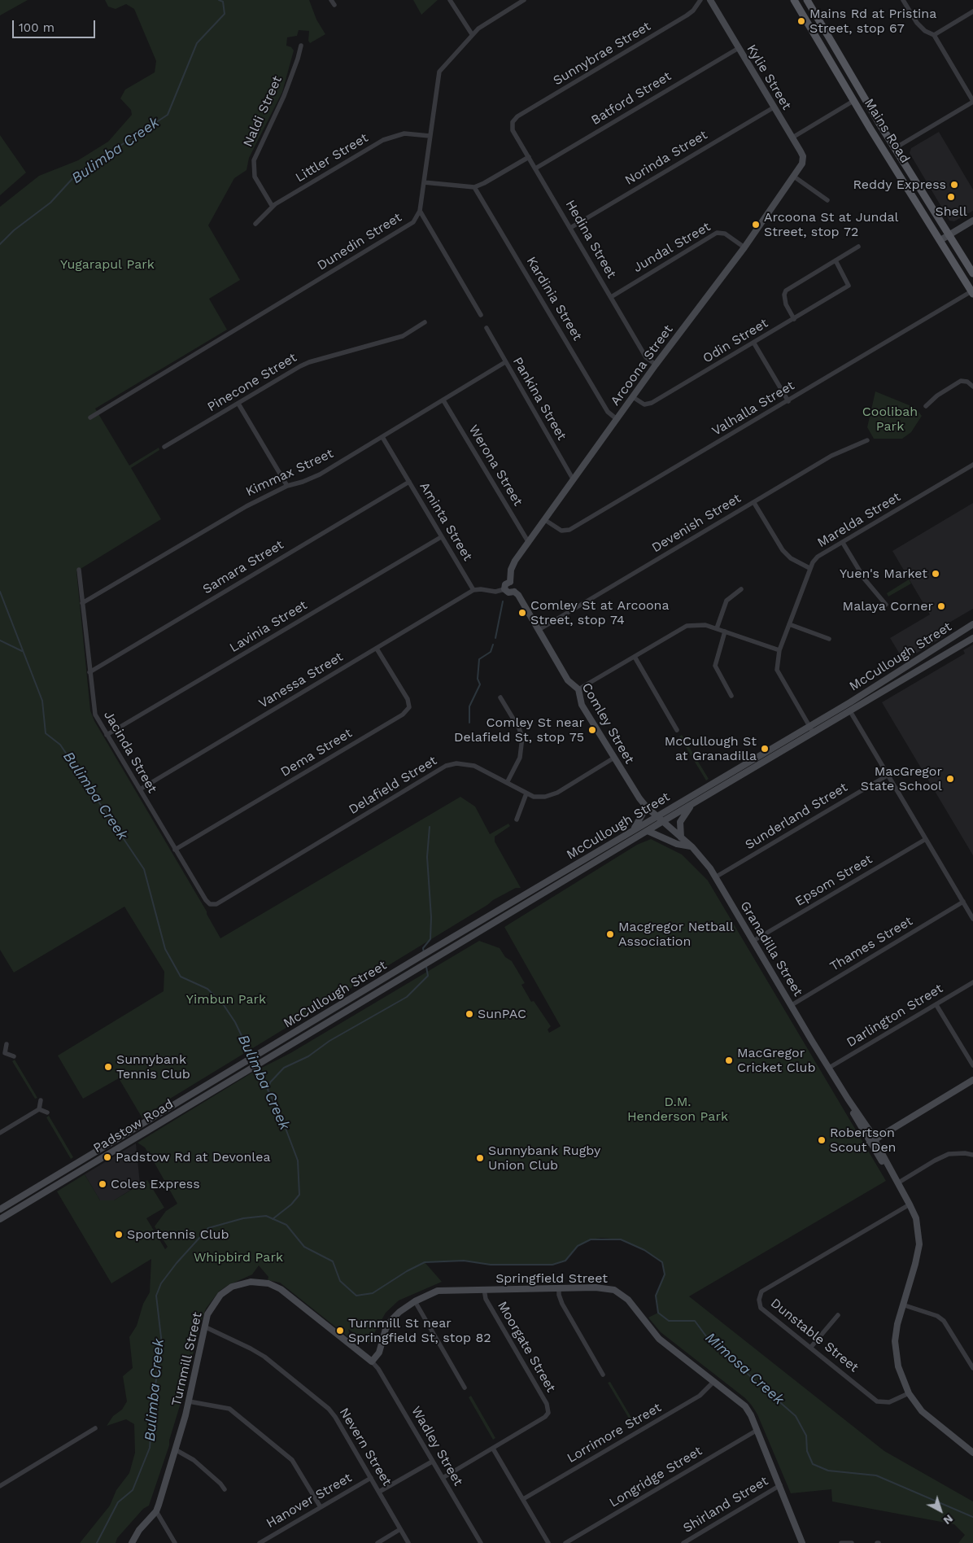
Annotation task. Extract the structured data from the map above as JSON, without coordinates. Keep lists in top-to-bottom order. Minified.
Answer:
{"streets":{"main road":["Mains Road"],"street":["Sunnybrae Street","Kylie Street","Batford Street","Naldi Street","Littler Street","Norinda Street","Hedina Street","Dunedin Street","Jundal Street","Kardinia Street","Odin Street","Arcoona Street","Pinecone Street","Pankina Street","Valhalla Street","Werona Street","Kimmax Street","Marelda Street","Aminta Street","Devenish Street","Samara Street","Lavinia Street","McCullough Street","Vanessa Street","Comley Street","Jacinda Street","Dema Street","Delafield Street","Sunderland Street","Epsom Street","Thames Street","Granadilla Street","Darlington Street","Padstow Road","Springfield Street","Dunstable Street","Moorgate Street","Turnmill Street","Lorrimore Street","Wadley Street","Nevern Street","Longridge Street","Hanover Street","Shirland Street"]},"crossings":[["Sunnybrae Street","Hedina Street"],["Kylie Street","Batford Street"],["Kylie Street","Norinda Street"],["Kylie Street","Arcoona Street"],["Batford Street","Hedina Street"],["Naldi Street","Littler Street"],["Mains Road","Valhalla Street"],["Littler Street","Dunedin Street"],["Norinda Street","Hedina Street"],["Hedina Street","Jundal Street"],["Hedina Street","Arcoona Street"],["Jundal Street","Arcoona Street"],["Kardinia Street","Arcoona Street"],["Odin Street","Arcoona Street"],["Arcoona Street","Pankina Street"],["Arcoona Street","Valhalla Street"],["Arcoona Street","Werona Street"],["Arcoona Street","Comley Street"],["Pankina Street","Kimmax Street"],["Werona Street","Kimmax Street"],["Kimmax Street","Aminta Street"],["Kimmax Street","Jacinda Street"],["Marelda Street","McCullough Street"],["Aminta Street","Samara Street"],["Aminta Street","Lavinia Street"],["Aminta Street","Vanessa Street"],["Devenish Street","Comley Street"],["Samara Street","Jacinda Street"],["Lavinia Street","Jacinda Street"],["McCullough Street","Comley Street"],["McCullough Street","Granadilla Street"],["McCullough Street","Padstow Road"],["Vanessa Street","Jacinda Street"],["Vanessa Street","Dema Street"],["Comley Street","Delafield Street"],["Comley Street","Granadilla Street"],["Jacinda Street","Dema Street"],["Jacinda Street","Delafield Street"],["Sunderland Street","Granadilla Street"],["Epsom Street","Granadilla Street"],["Thames Street","Granadilla Street"],["Granadilla Street","Darlington Street"],["Granadilla Street","Dunstable Street"],["Springfield Street","Moorgate Street"],["Springfield Street","Turnmill Street"],["Springfield Street","Lorrimore Street"],["Springfield Street","Wadley Street"],["Springfield Street","Longridge Street"],["Springfield Street","Shirland Street"],["Moorgate Street","Wadley Street"],["Turnmill Street","Wadley Street"],["Turnmill Street","Nevern Street"],["Nevern Street","Hanover Street"]],"water":["Bulimba Creek","Mimosa Creek"],"parks":["Yugarapul Park","Coolibah Park","Yimbun Park","D.M. Henderson Park","Whipbird Park"],"places":["Mains Rd at Pristina Street, stop 67","Reddy Express","Shell","Arcoona St at Jundal Street, stop 72","Yuen's Market","Malaya Corner","Comley St at Arcoona Street, stop 74","Comley St near Delafield St, stop 75","McCullough St at Granadilla","MacGregor State School","Macgregor Netball Association","SunPAC","MacGregor Cricket Club","Sunnybank Tennis Club","Robertson Scout Den","Padstow Rd at Devonlea","Sunnybank Rugby Union Club","Coles Express","Sportennis Club","Turnmill St near Springfield St, stop 82"],"scale_bar":"100 m","north":"bottom right"}
